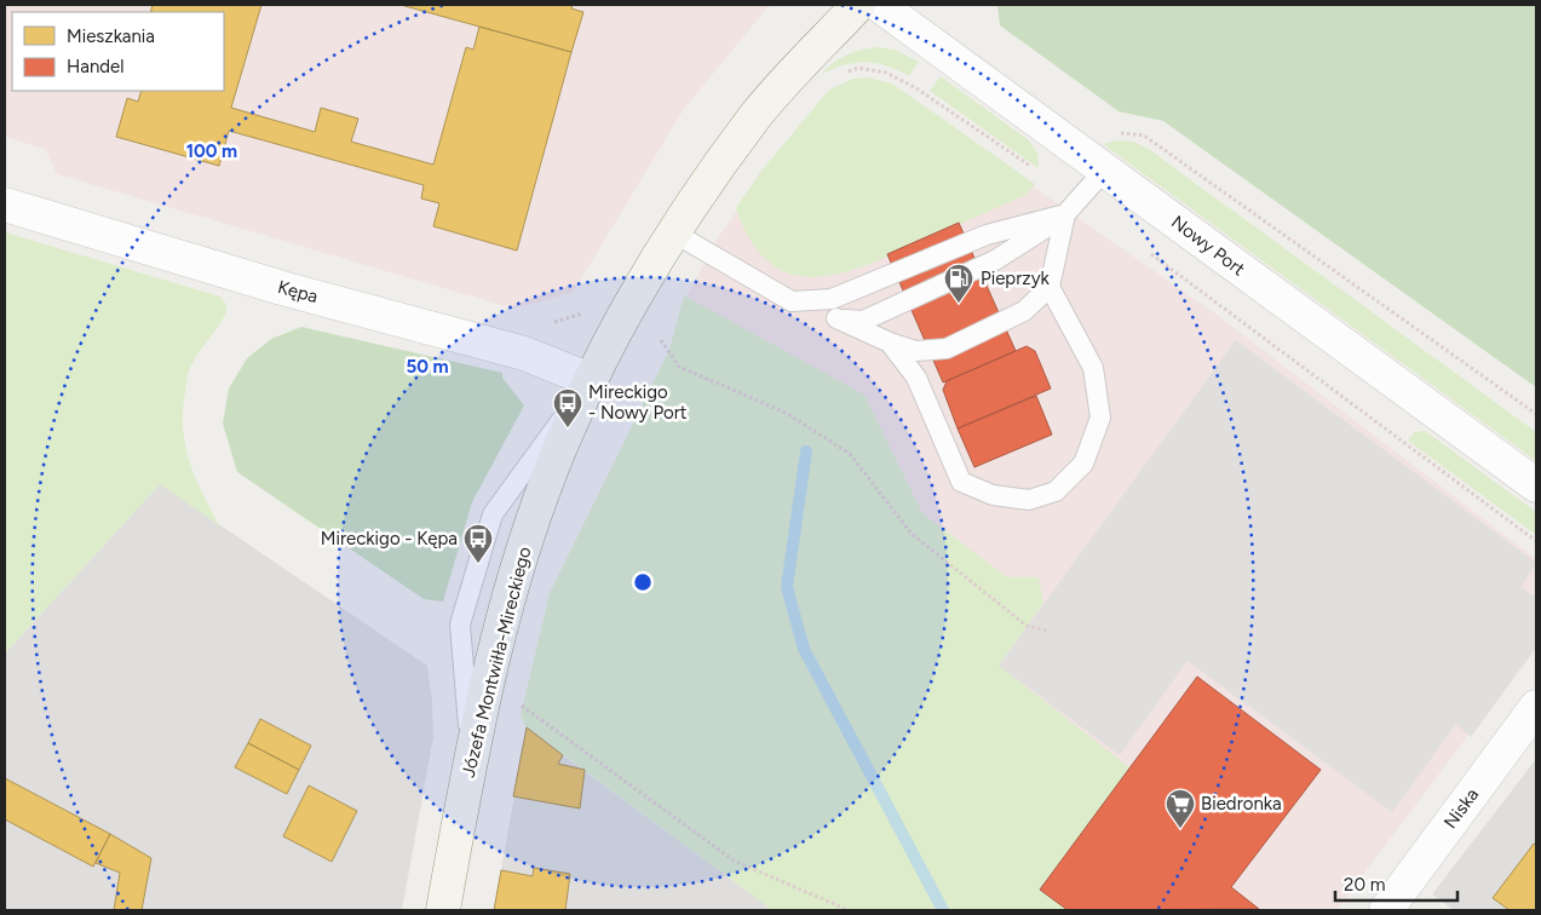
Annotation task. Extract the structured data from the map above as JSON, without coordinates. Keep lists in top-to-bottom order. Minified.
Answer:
{"streets":{"main road":["Józefa Montwiłła-Mireckiego"],"street":["Nowy Port","Kępa","Niska"]},"crossings":[["Kępa","Józefa Montwiłła-Mireckiego"]],"places":{"fuel station":["Pieprzyk"],"bus stop":["Mireckigo - Nowy Port","Mireckigo - Kępa"],"supermarket":["Biedronka"]},"legend":["Mieszkania","Handel"],"scale_bar":"20 m","rings":["100 m","50 m"]}
